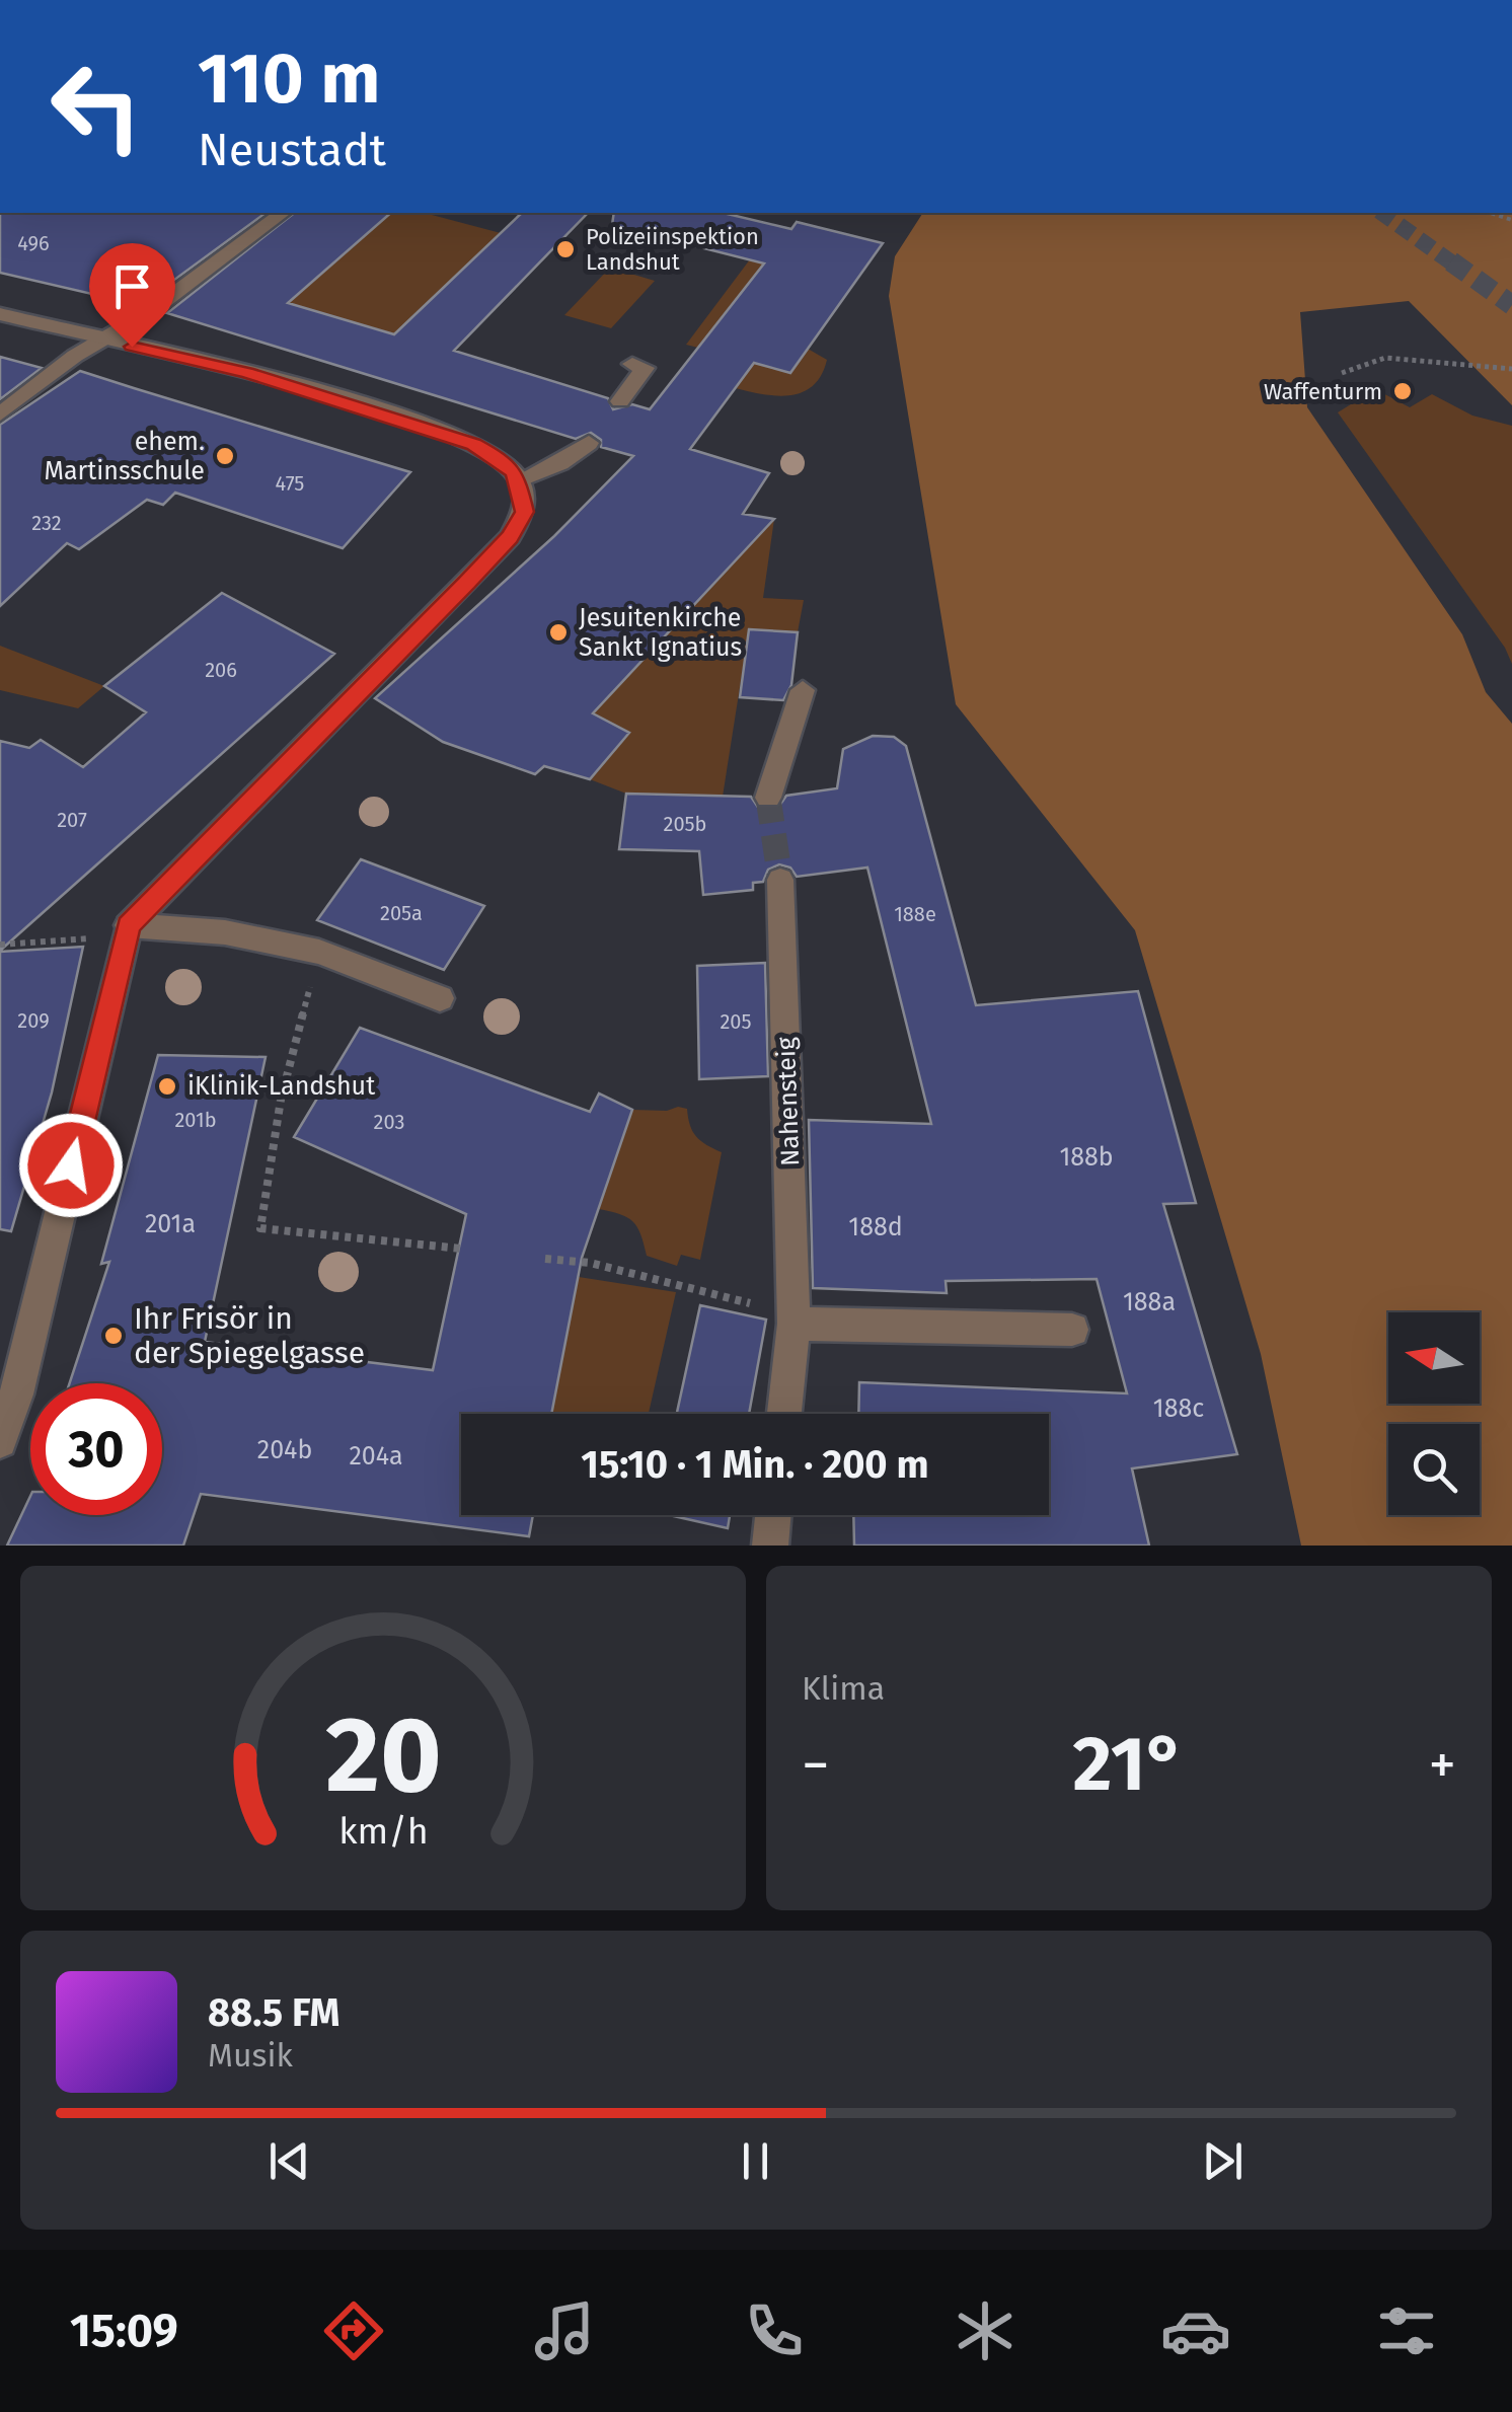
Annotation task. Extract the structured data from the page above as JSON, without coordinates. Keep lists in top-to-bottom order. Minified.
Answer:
{"streets":{"street":["Nahensteig"]},"places":["Polizeiinspektion Landshut","Waffenturm","ehem. Martinsschule","Jesuitenkirche Sankt Ignatius","iKlinik-Landshut","Ihr Frisör in der Spiegelgasse"],"house_numbers":["496","475","232","206","207","205b","205a","188e","209","205","201b","203","188b","201a","188d","188a","188c","204b","204a"],"north":"left","page":{"turn":["110 m","Neustadt"],"limit":"30","trip":"15:10 · 1 Min. · 200 m","tile":"Klima","heat":["−","21°","+"],"song":["88.5 FM","Musik"],"tabs":"15:09","gauge":["20","km/h"]}}
